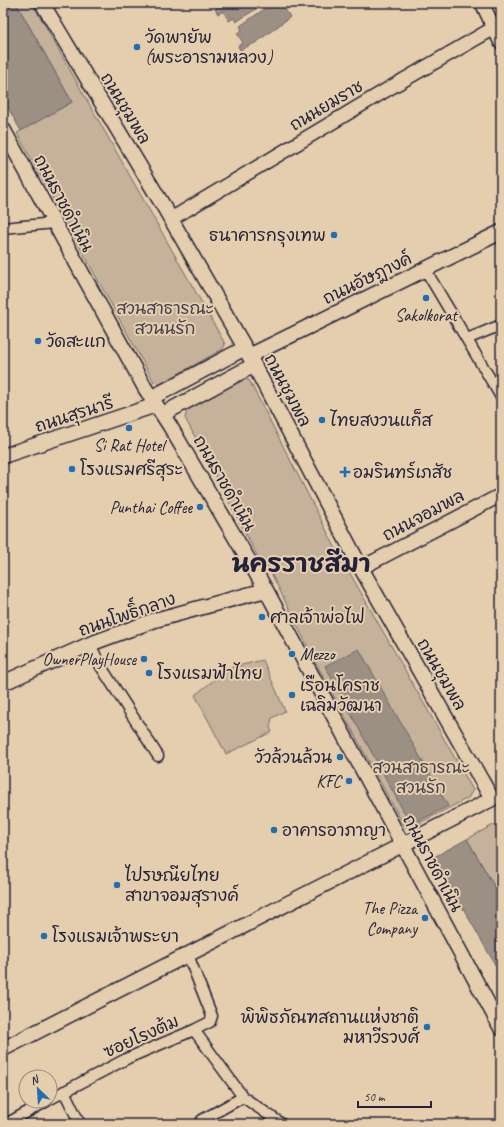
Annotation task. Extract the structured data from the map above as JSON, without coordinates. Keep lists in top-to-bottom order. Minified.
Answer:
{"streets":{"main road":["ถนนชุมพล","ถนนราชดำเนิน","ถนนอัษฎางค์","ถนนสุรนารี","ถนนโพธิ์กลาง"],"street":["ถนนยมราช","ถนนจอมพล","ซอยโรงต้ม"]},"crossings":[["ถนนยมราช","ถนนชุมพล"],["ถนนชุมพล","ถนนอัษฎางค์"],["ถนนชุมพล","ถนนจอมพล"],["ถนนราชดำเนิน","ถนนสุรนารี"],["ถนนราชดำเนิน","ถนนโพธิ์กลาง"]],"districts":["นครราชสีมา"],"parks":["สวนสาธารณะ สวนนรัก","สวนสาธารณะ สวนรัก"],"places":{"other":["วัดพายัพ (พระอารามหลวง)","ธนาคารกรุงเทพ","Sakolkorat","วัดสะแก","ไทยสงวนแก็ส","Si Rat Hotel","โรงแรมศรีสุระ","Punthai Coffee","ศาลเจ้าพ่อไฟ","Mezzo","OwnerPlayHouse","โรงแรมฟ้าไทย","เรือนโคราช เฉลิมวัฒนา","วัวล้วนล้วน","KFC","อาคารอาภาญา","ไปรษณียไทย สาขาจอมสุรางค์","The Pizza Company","โรงแรมเจ้าพระยา","พิพิธภัณฑสถานแห่งชาติ มหาวีรวงศ์"],"health":["อมรินทร์เภสัช"]},"scale_bar":"50 m","north":"top left"}
